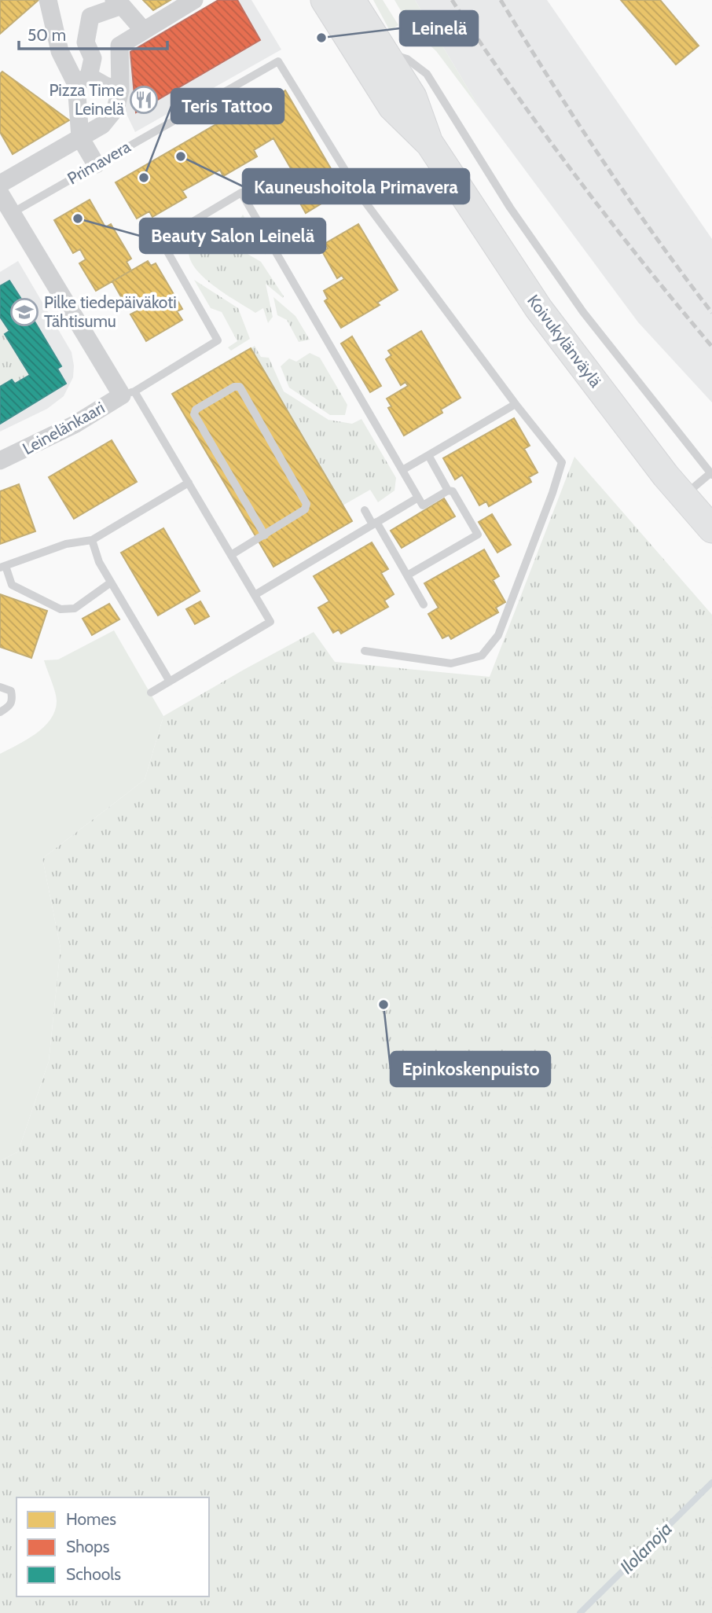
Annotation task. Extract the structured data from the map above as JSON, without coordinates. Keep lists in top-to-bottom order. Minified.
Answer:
{"streets":{"main road":["Koivukylänväylä"],"street":["Leinelänkaari"],"lane":["Primavera"]},"crossings":[["Primavera","Leinelänkaari"]],"water":["Ilolanoja"],"places":{"other":["Leinelä","Kauneushoitola Primavera","Teris Tattoo","Beauty Salon Leinelä","Epinkoskenpuisto"],"restaurant":["Pizza Time Leinelä"],"school or university":["Pilke tiedepäiväkoti Tähtisumu"]},"legend":["Homes","Shops","Schools"],"scale_bar":"50 m"}
